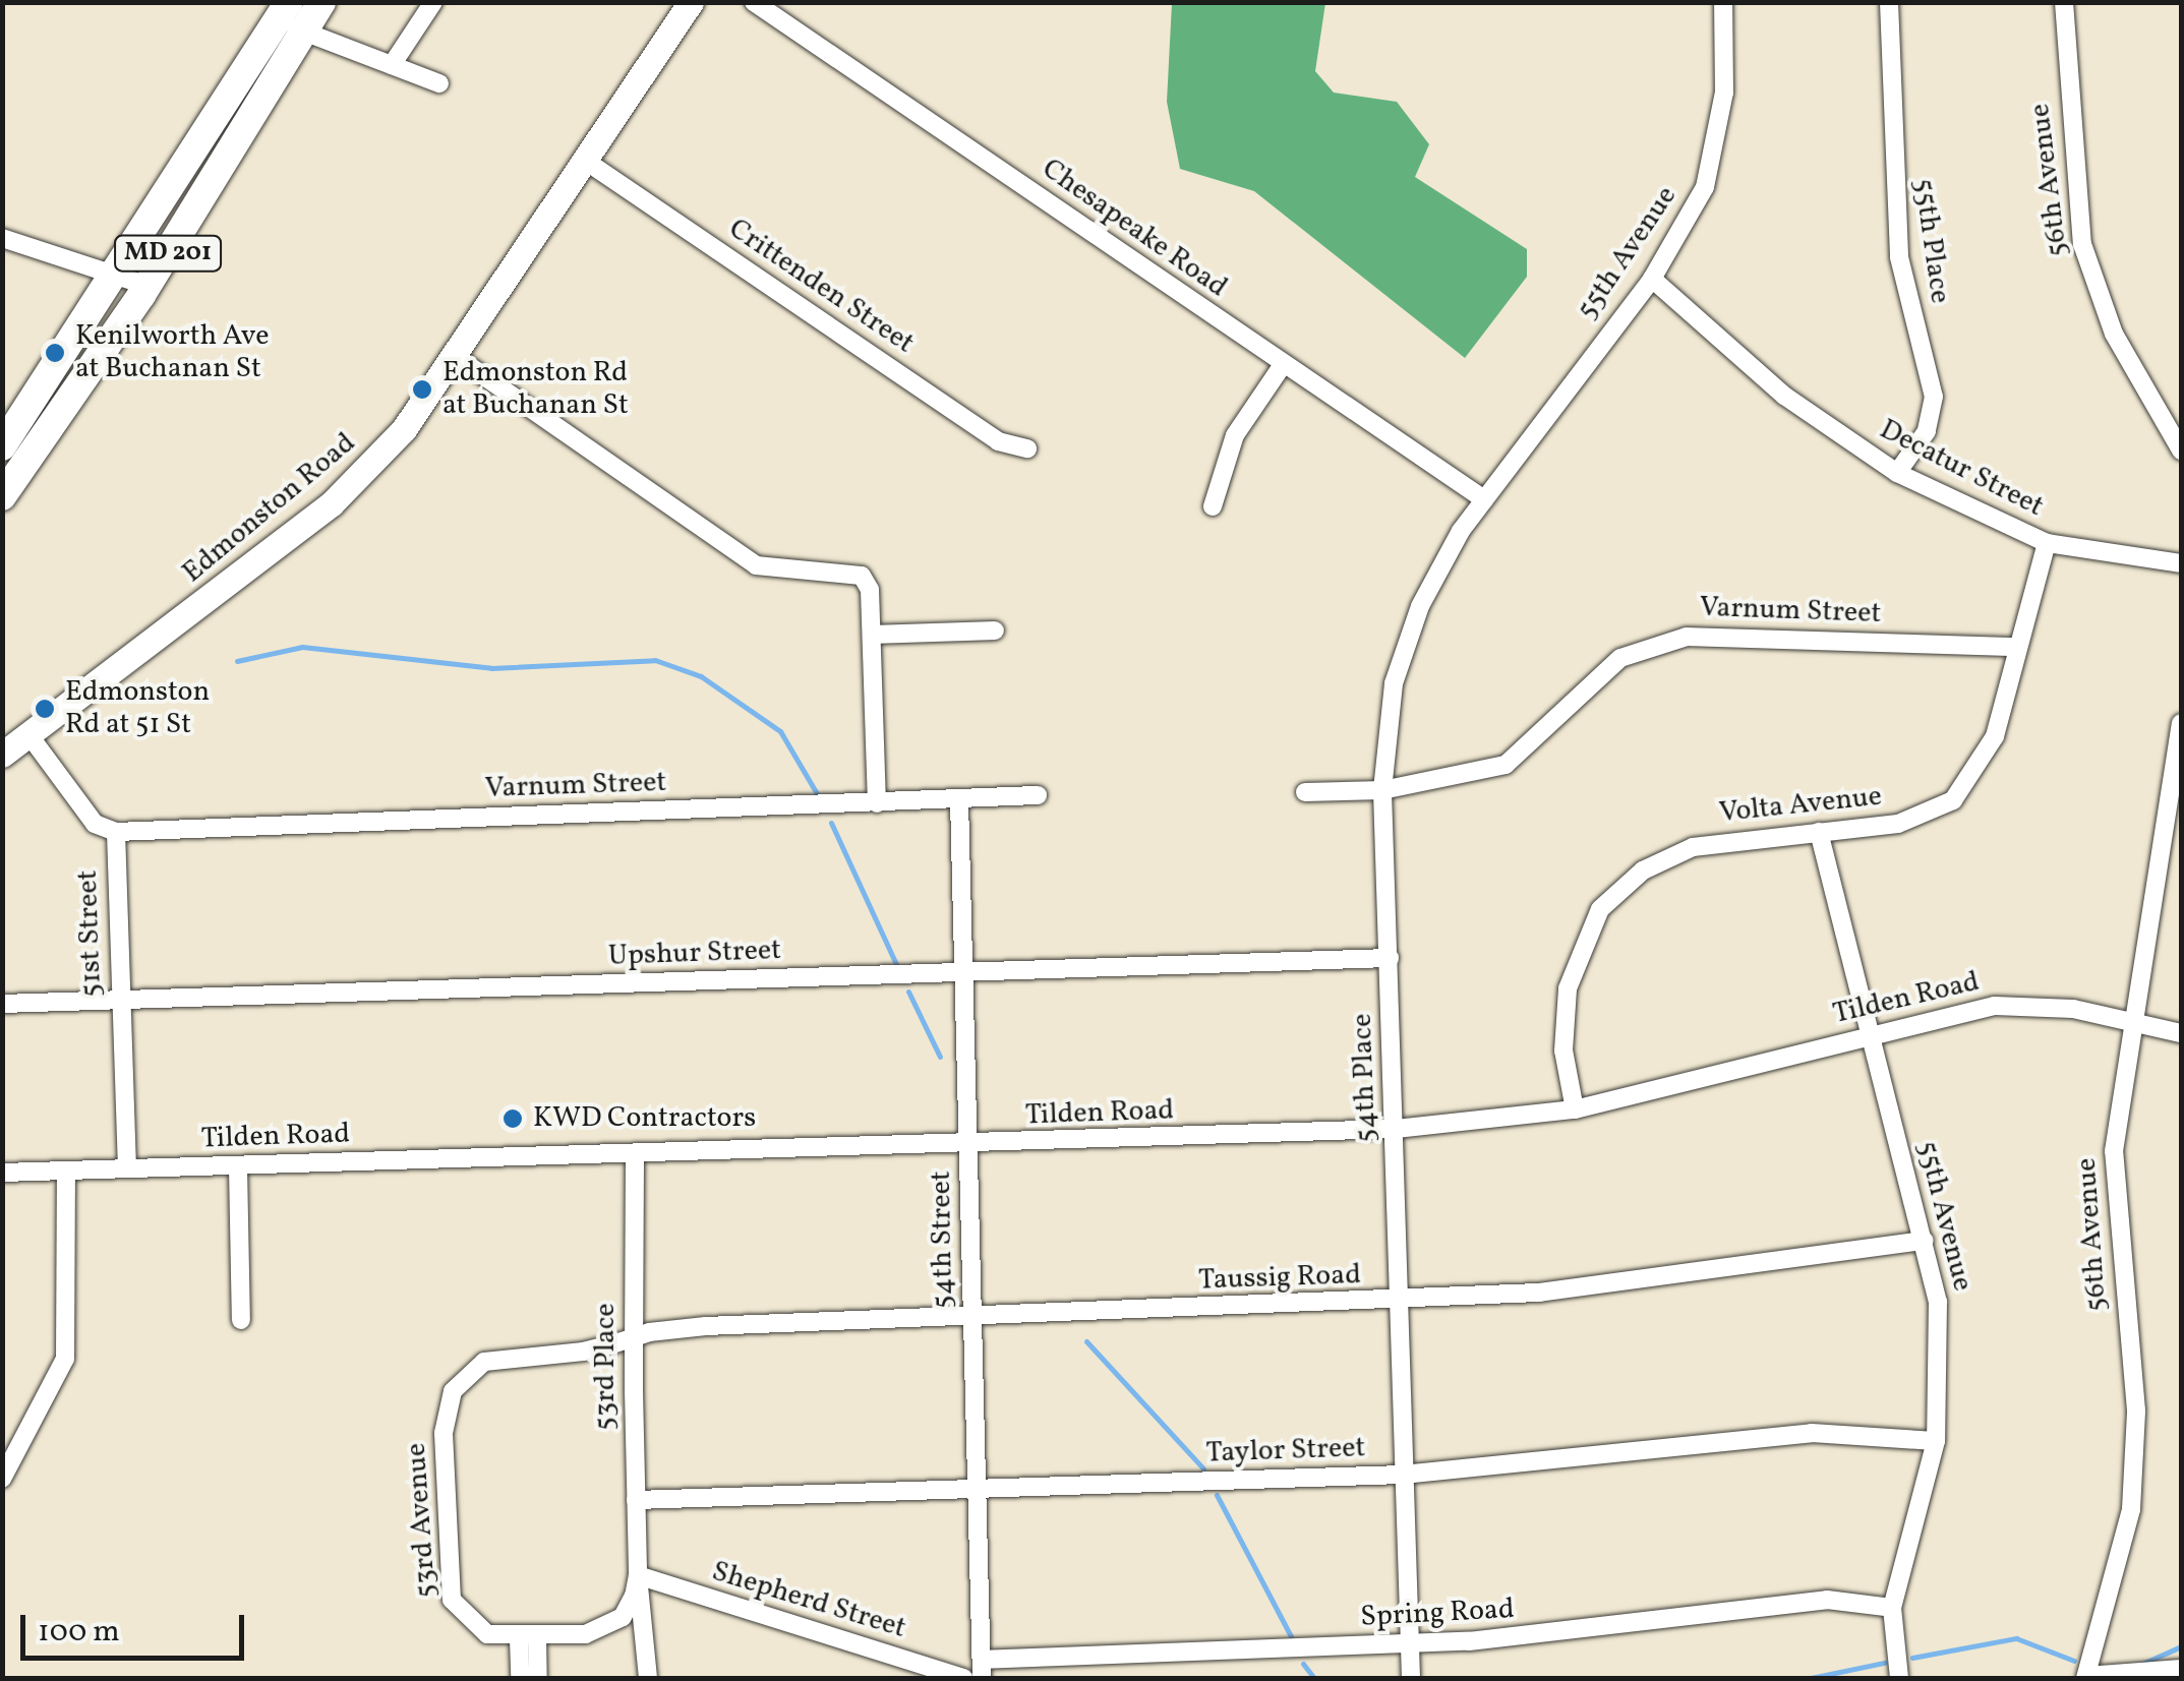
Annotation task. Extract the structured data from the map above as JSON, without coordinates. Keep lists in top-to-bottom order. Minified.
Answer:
{"streets":{"main road":["MD 201"],"street":["56th Avenue","Chesapeake Road","55th Place","55th Avenue","Crittenden Street","Decatur Street","Edmonston Road","Varnum Street","Volta Avenue","51st Street","Upshur Street","Tilden Road","54th Place","54th Street","Taussig Road","53rd Place","Taylor Street","53rd Avenue","Shepherd Street","Spring Road"]},"crossings":[["56th Avenue","Tilden Road"],["Chesapeake Road","55th Avenue"],["Chesapeake Road","54th Place"],["55th Place","Decatur Street"],["55th Avenue","Decatur Street"],["55th Avenue","Volta Avenue"],["55th Avenue","Tilden Road"],["55th Avenue","54th Place"],["55th Avenue","Taussig Road"],["55th Avenue","Taylor Street"],["55th Avenue","Spring Road"],["Crittenden Street","Edmonston Road"],["Decatur Street","Volta Avenue"],["Edmonston Road","51st Street"],["Varnum Street","Volta Avenue"],["Varnum Street","51st Street"],["Varnum Street","54th Place"],["Varnum Street","54th Street"],["Volta Avenue","Tilden Road"],["51st Street","Upshur Street"],["51st Street","Tilden Road"],["Upshur Street","54th Place"],["Upshur Street","54th Street"],["Tilden Road","54th Place"],["Tilden Road","54th Street"],["Tilden Road","53rd Place"],["54th Place","Taussig Road"],["54th Place","Taylor Street"],["54th Place","Spring Road"],["54th Street","Taussig Road"],["54th Street","Taylor Street"],["54th Street","Spring Road"],["Taussig Road","53rd Place"],["Taussig Road","53rd Avenue"],["53rd Place","Taylor Street"],["53rd Place","53rd Avenue"],["53rd Place","Shepherd Street"]],"places":["Kenilworth Ave at Buchanan St","Edmonston Rd at Buchanan St","Edmonston Rd at 51 St","KWD Contractors"],"scale_bar":"100 m"}
